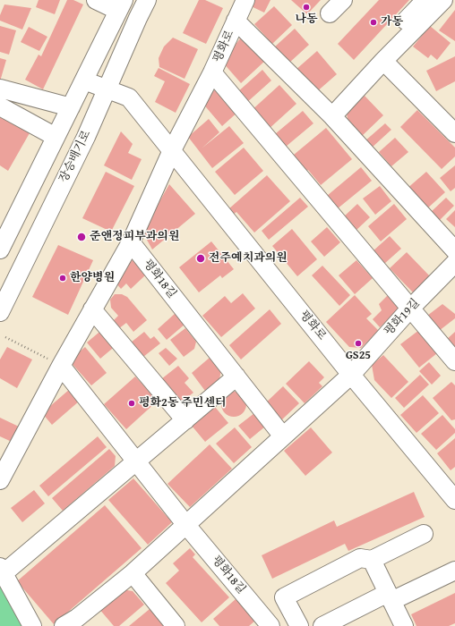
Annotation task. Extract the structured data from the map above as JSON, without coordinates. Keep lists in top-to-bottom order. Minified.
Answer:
{"streets":{"street":["평화로","장승배기로","평화18길","평화19길"]},"crossings":[["평화로","장승배기로"],["평화로","평화18길"],["평화로","평화19길"]],"places":["나동","가동","준앤정피부과의원","전주예치과의원","한양병원","GS25","평화2동 주민센터"]}
